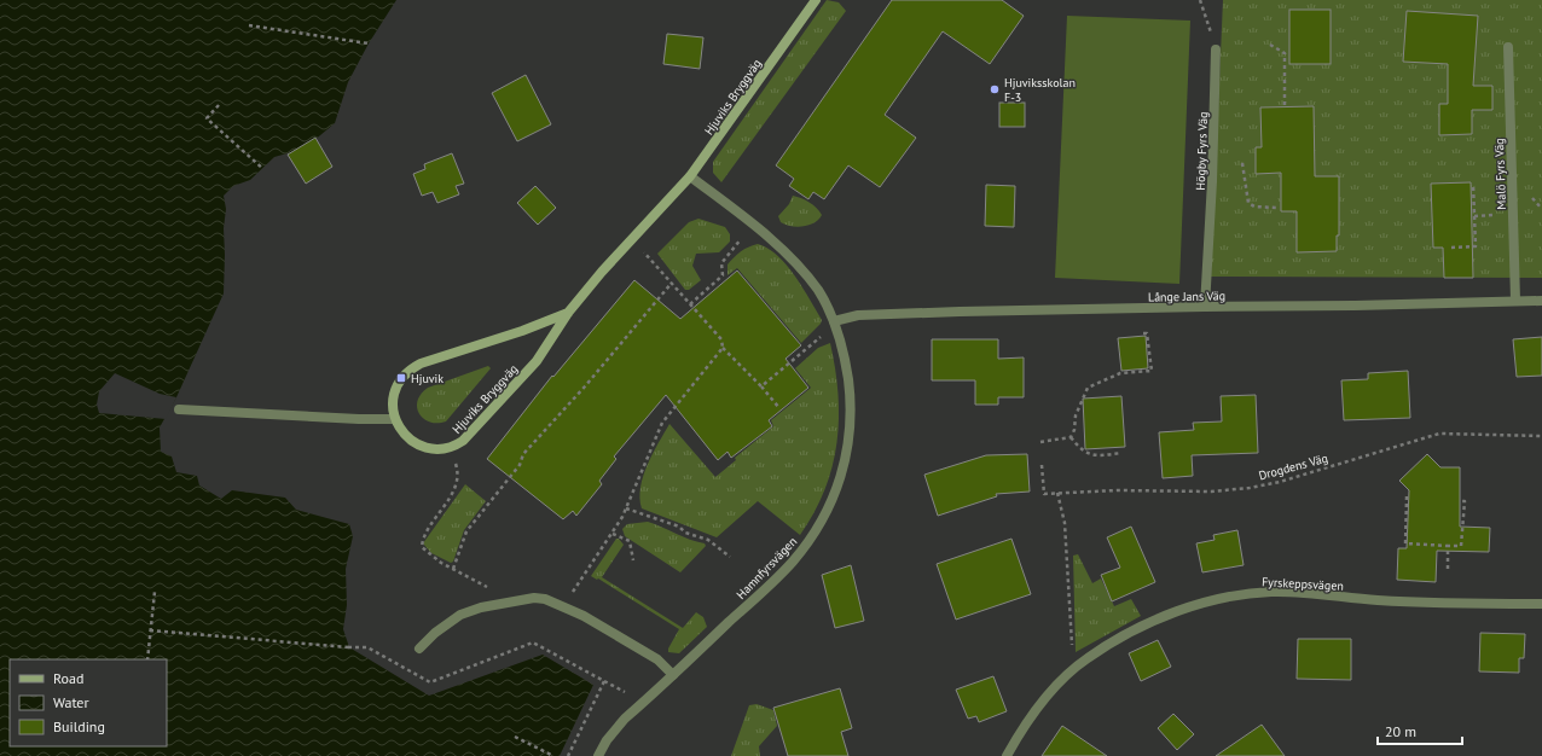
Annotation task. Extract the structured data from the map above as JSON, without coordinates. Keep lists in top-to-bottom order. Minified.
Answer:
{"streets":{"street":["Hjuviks Bryggväg","Högby Fyrs Väg","Malö Fyrs Väg","Långe Jans Väg","Hamnfyrsvägen","Fyrskeppsvägen"],"path":["Drogdens Väg"]},"crossings":[["Hjuviks Bryggväg","Hamnfyrsvägen"],["Högby Fyrs Väg","Långe Jans Väg"],["Malö Fyrs Väg","Långe Jans Väg"],["Långe Jans Väg","Hamnfyrsvägen"]],"places":{"other":["Hjuviksskolan F-3"],"transit":["Hjuvik"]},"legend":["Road","Water","Building"],"scale_bar":"20 m"}
